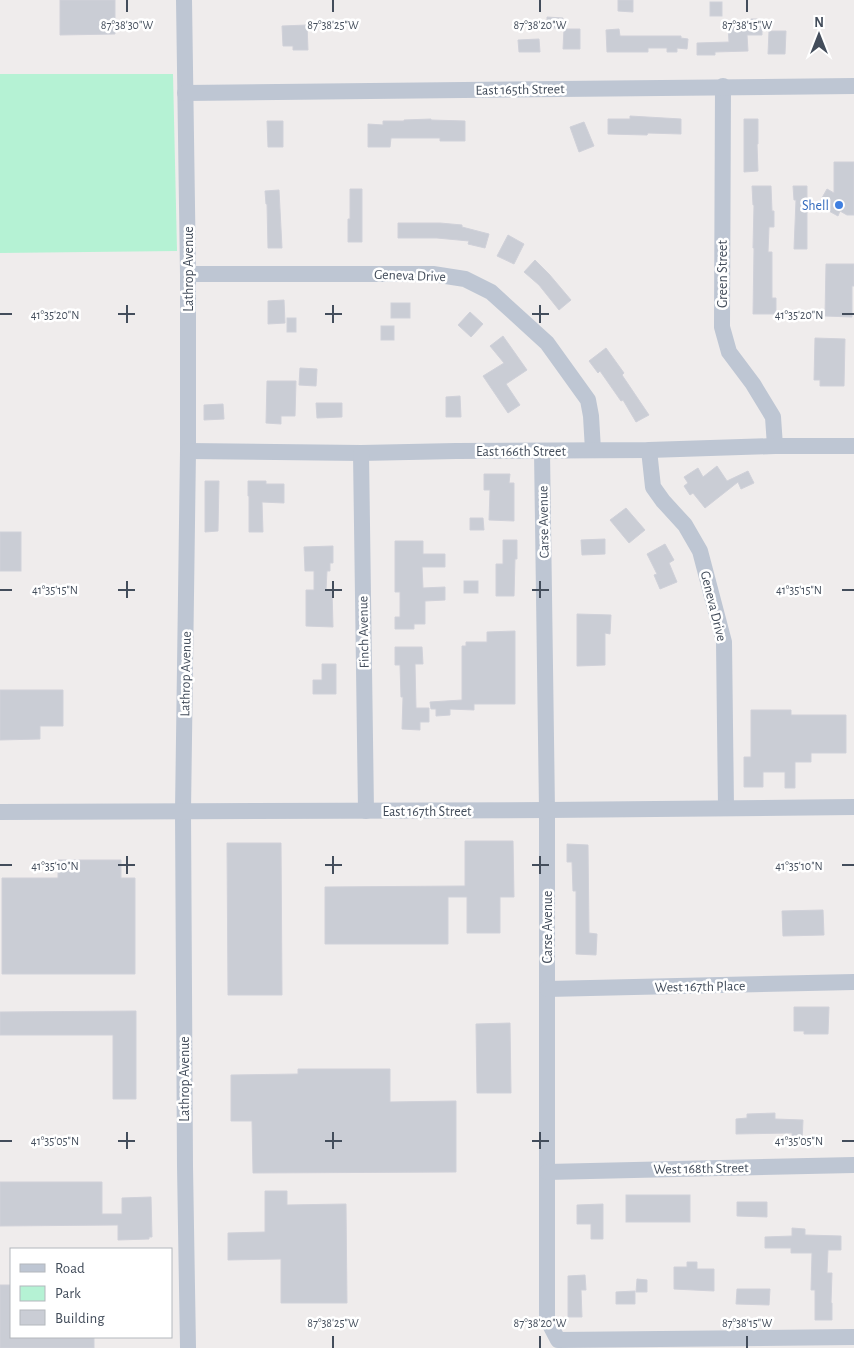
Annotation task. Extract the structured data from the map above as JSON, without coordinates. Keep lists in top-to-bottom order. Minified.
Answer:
{"streets":{"street":["East 165th Street","Lathrop Avenue","Green Street","Geneva Drive","East 166th Street","Carse Avenue","Finch Avenue","East 167th Street","West 167th Place","West 168th Street"]},"crossings":[["East 165th Street","Lathrop Avenue"],["East 165th Street","Green Street"],["Lathrop Avenue","Geneva Drive"],["Lathrop Avenue","East 166th Street"],["Lathrop Avenue","East 167th Street"],["Green Street","East 166th Street"],["Geneva Drive","East 166th Street"],["Geneva Drive","East 167th Street"],["East 166th Street","Carse Avenue"],["East 166th Street","Finch Avenue"],["Carse Avenue","East 167th Street"],["Carse Avenue","West 167th Place"],["Carse Avenue","West 168th Street"],["Finch Avenue","East 167th Street"]],"places":["Shell"],"legend":["Road","Park","Building"],"north":"top","coordinates":["87°38'30\"W","87°38'25\"W","87°38'20\"W","87°38'15\"W","41°35'20\"N","41°35'15\"N","41°35'10\"N","41°35'05\"N"]}
